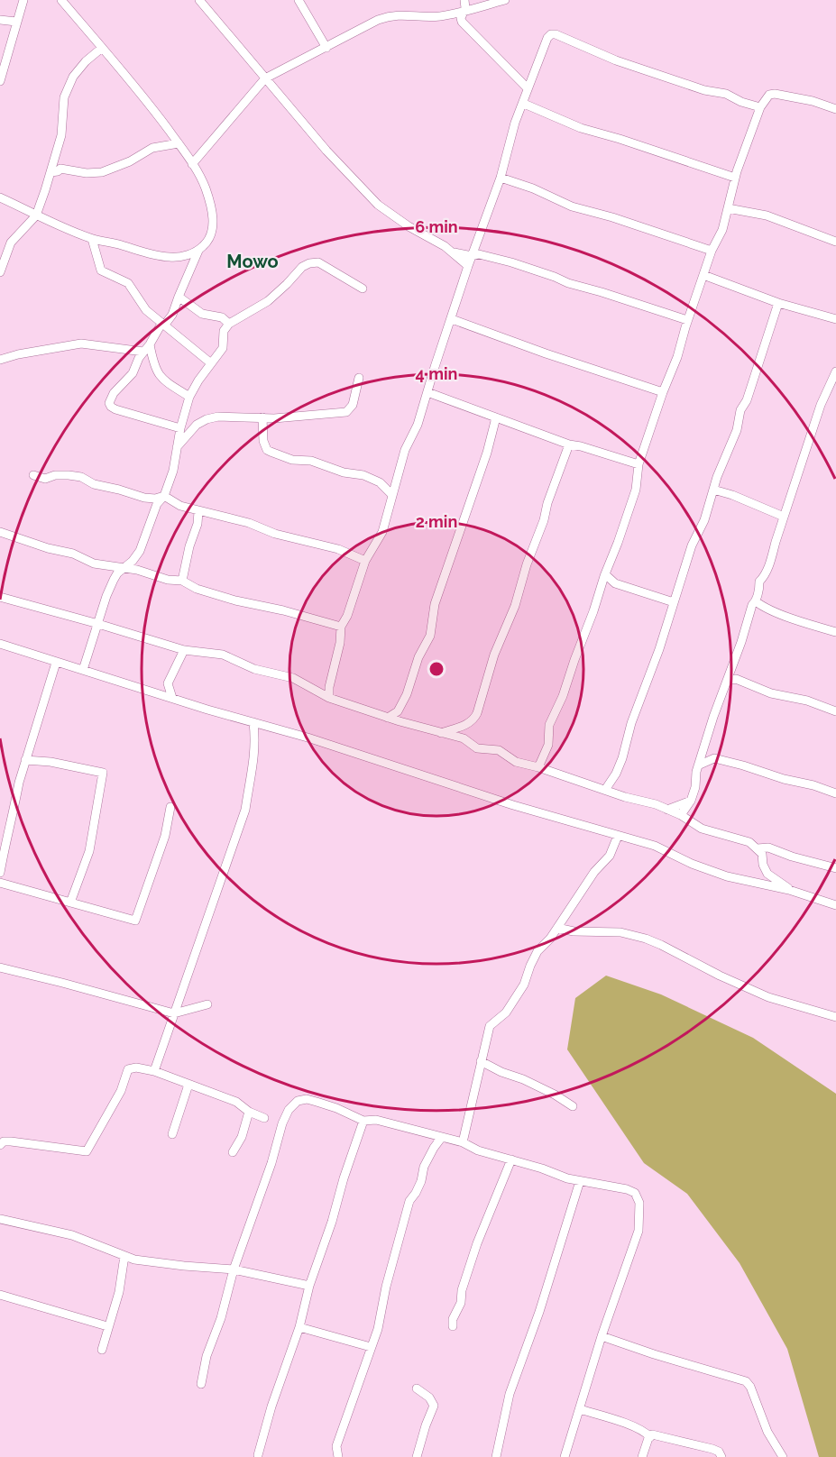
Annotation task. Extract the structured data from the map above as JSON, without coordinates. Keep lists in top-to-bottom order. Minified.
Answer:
{"districts":["Mowo"],"rings":["6 min","4 min","2 min"]}
